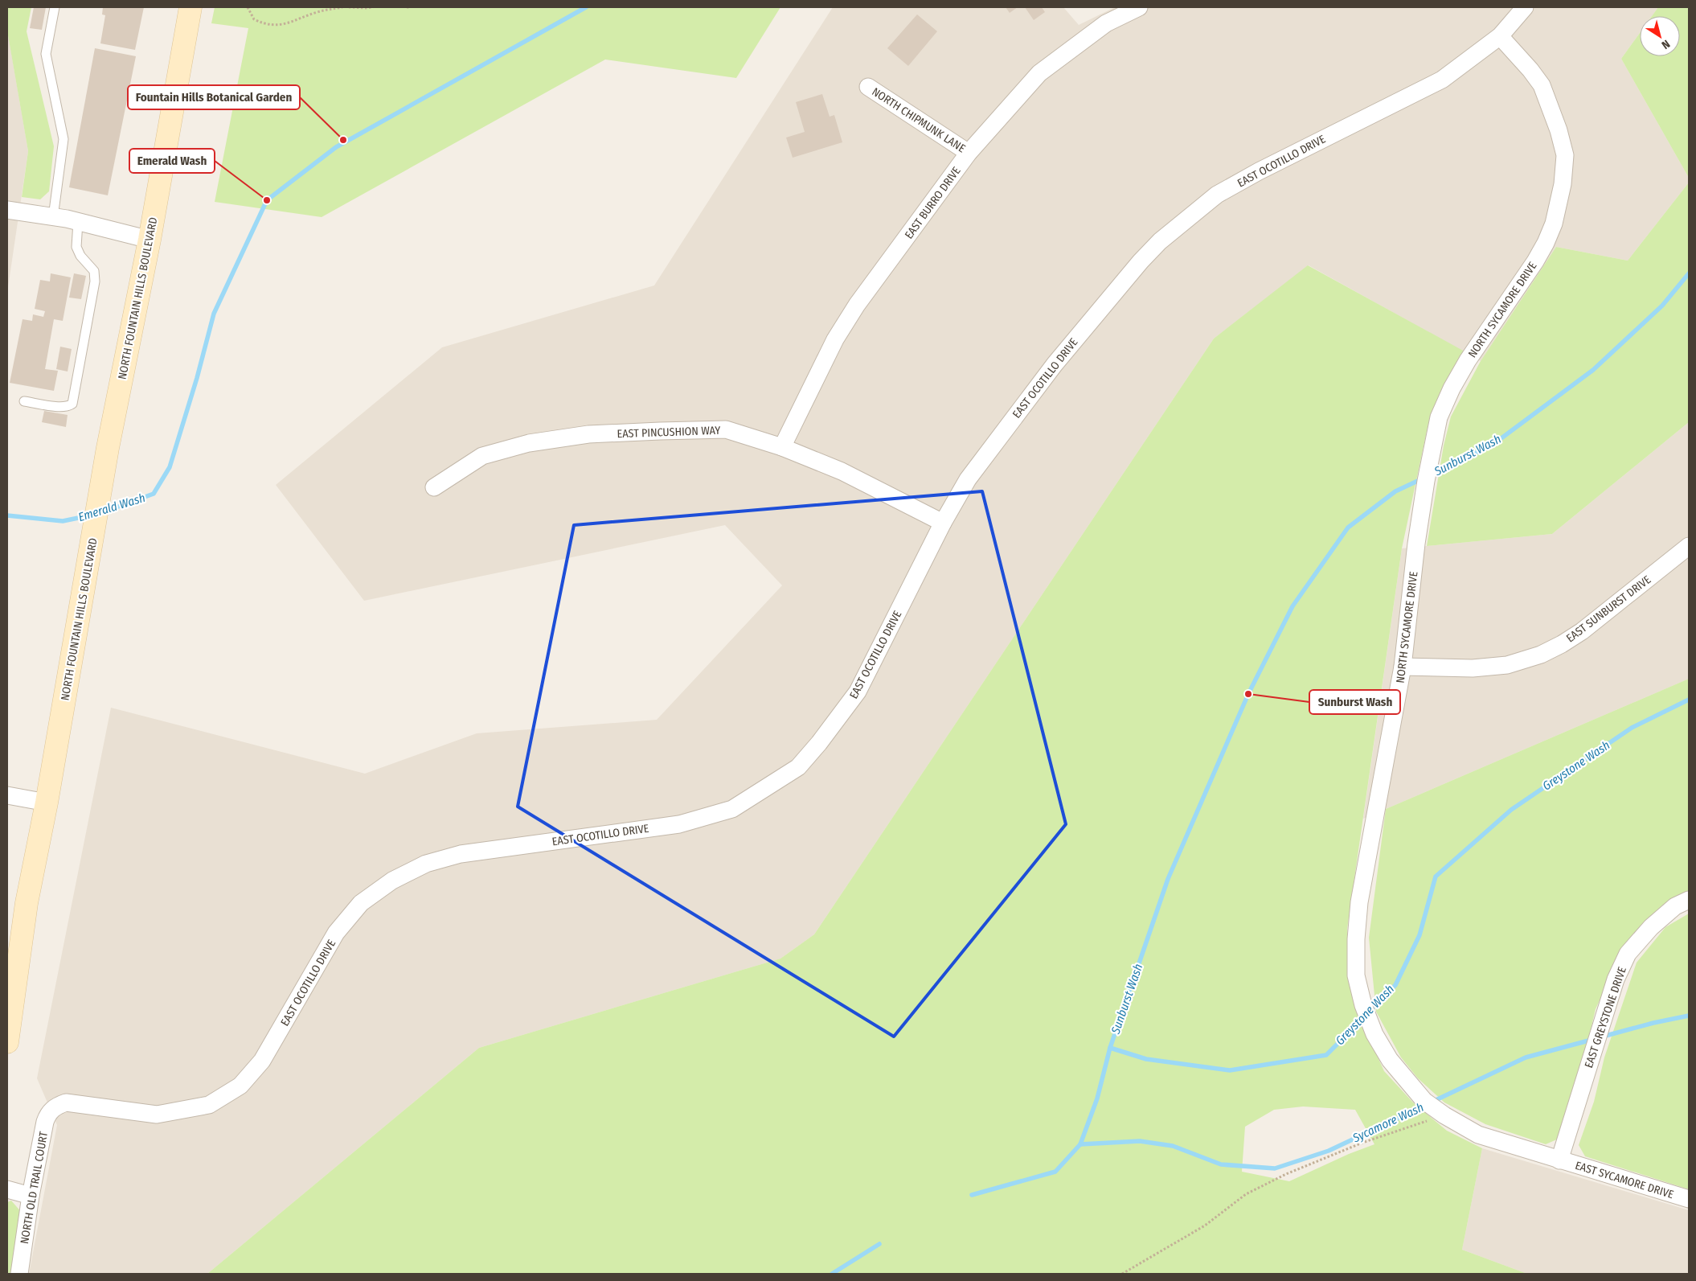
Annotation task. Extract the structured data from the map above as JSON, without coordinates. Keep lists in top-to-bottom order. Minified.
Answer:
{"streets":{"main road":["NORTH FOUNTAIN HILLS BOULEVARD"],"street":["NORTH CHIPMUNK LANE","EAST OCOTILLO DRIVE","EAST BURRO DRIVE","NORTH SYCAMORE DRIVE","EAST PINCUSHION WAY","EAST SUNBURST DRIVE","EAST GREYSTONE DRIVE","EAST SYCAMORE DRIVE","NORTH OLD TRAIL COURT"]},"crossings":[["NORTH CHIPMUNK LANE","EAST BURRO DRIVE"],["EAST OCOTILLO DRIVE","NORTH SYCAMORE DRIVE"],["EAST OCOTILLO DRIVE","EAST PINCUSHION WAY"],["EAST OCOTILLO DRIVE","NORTH OLD TRAIL COURT"],["EAST BURRO DRIVE","EAST PINCUSHION WAY"],["NORTH SYCAMORE DRIVE","EAST SUNBURST DRIVE"],["NORTH SYCAMORE DRIVE","EAST GREYSTONE DRIVE"],["NORTH SYCAMORE DRIVE","EAST SYCAMORE DRIVE"],["EAST GREYSTONE DRIVE","EAST SYCAMORE DRIVE"]],"water":["Sunburst Wash","Emerald Wash","Greystone Wash","Sycamore Wash"],"places":["Fountain Hills Botanical Garden","Emerald Wash","Sunburst Wash"],"north":"bottom right"}
